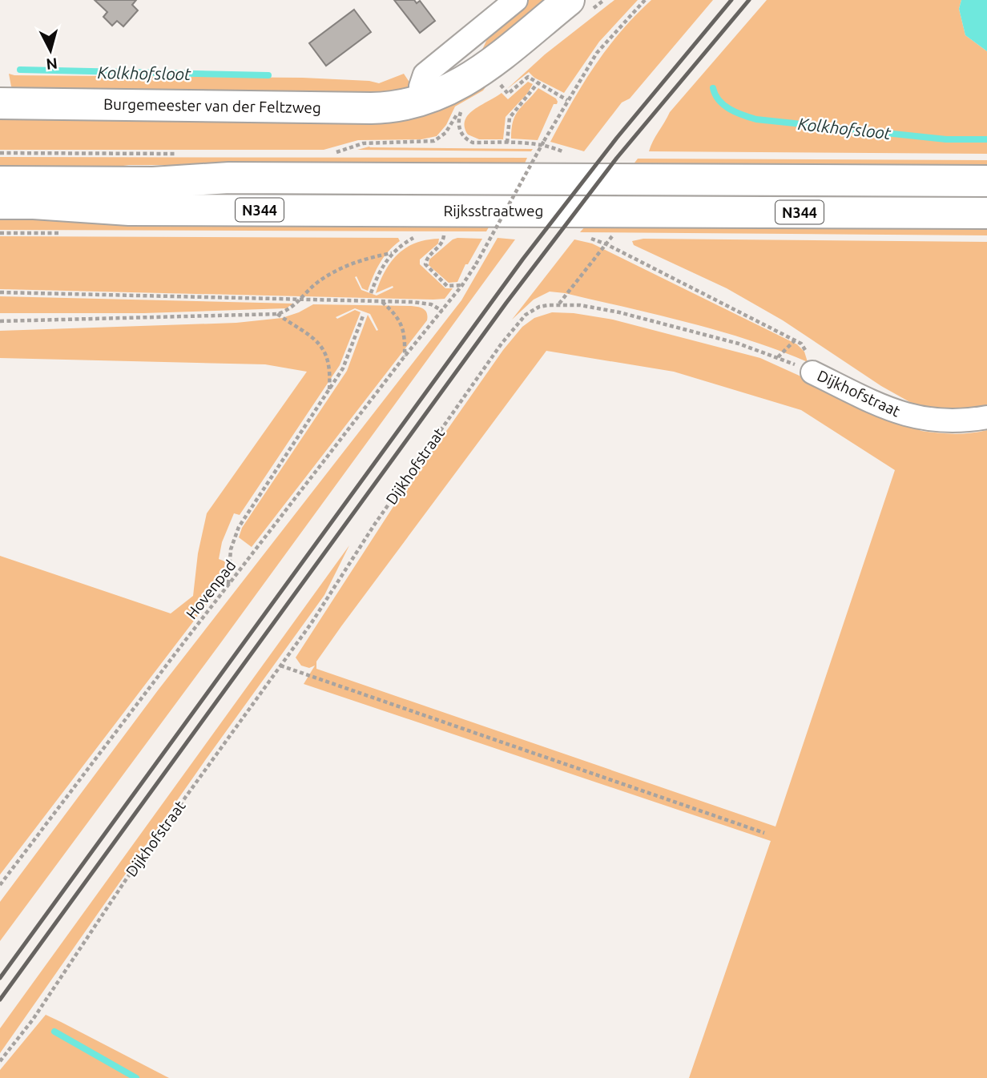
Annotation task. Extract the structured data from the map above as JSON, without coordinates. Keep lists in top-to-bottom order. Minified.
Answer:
{"streets":{"main road":["Burgemeester van der Feltzweg","N344","Rijksstraatweg"],"street":["Dijkhofstraat"],"path":["Hovenpad"]},"water":["Kolkhofsloot"],"north":"bottom"}
